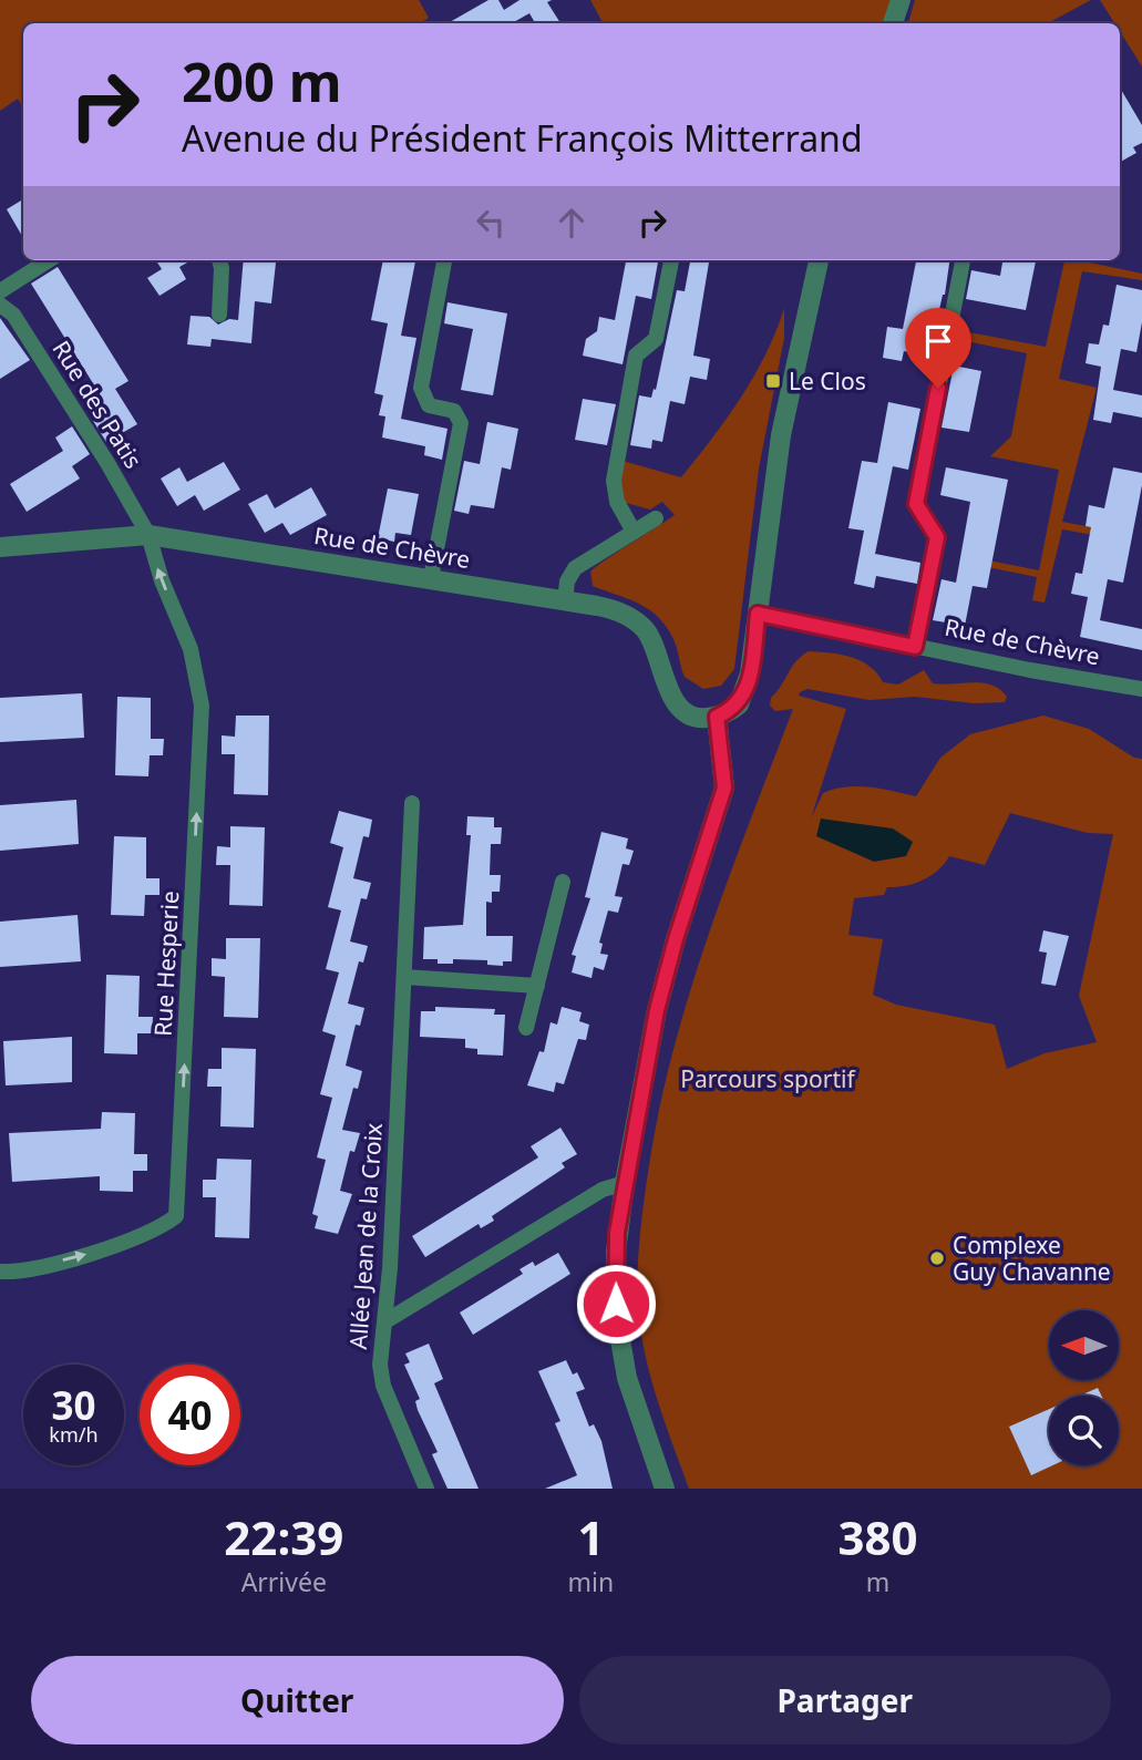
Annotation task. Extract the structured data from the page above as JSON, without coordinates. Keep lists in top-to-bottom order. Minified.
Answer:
{"streets":{"street":["Rue des Patis","Rue de Chèvre","Rue Hesperie","Allée Jean de la Croix"]},"crossings":[["Rue des Patis","Rue de Chèvre"],["Rue des Patis","Rue Hesperie"],["Rue de Chèvre","Rue Hesperie"]],"one_way":["Rue Hesperie"],"parks":["Parcours sportif"],"places":{"transit":["Le Clos"],"other":["Complexe Guy Chavanne"]},"north":"left","page":{"turn":["200 m","Avenue du Président François Mitterrand"],"speed":"30 km/h","limit":"40","eta":["22:39","Arrivée","1","min","380","m"],"buttons":["Quitter","Partager"]}}
